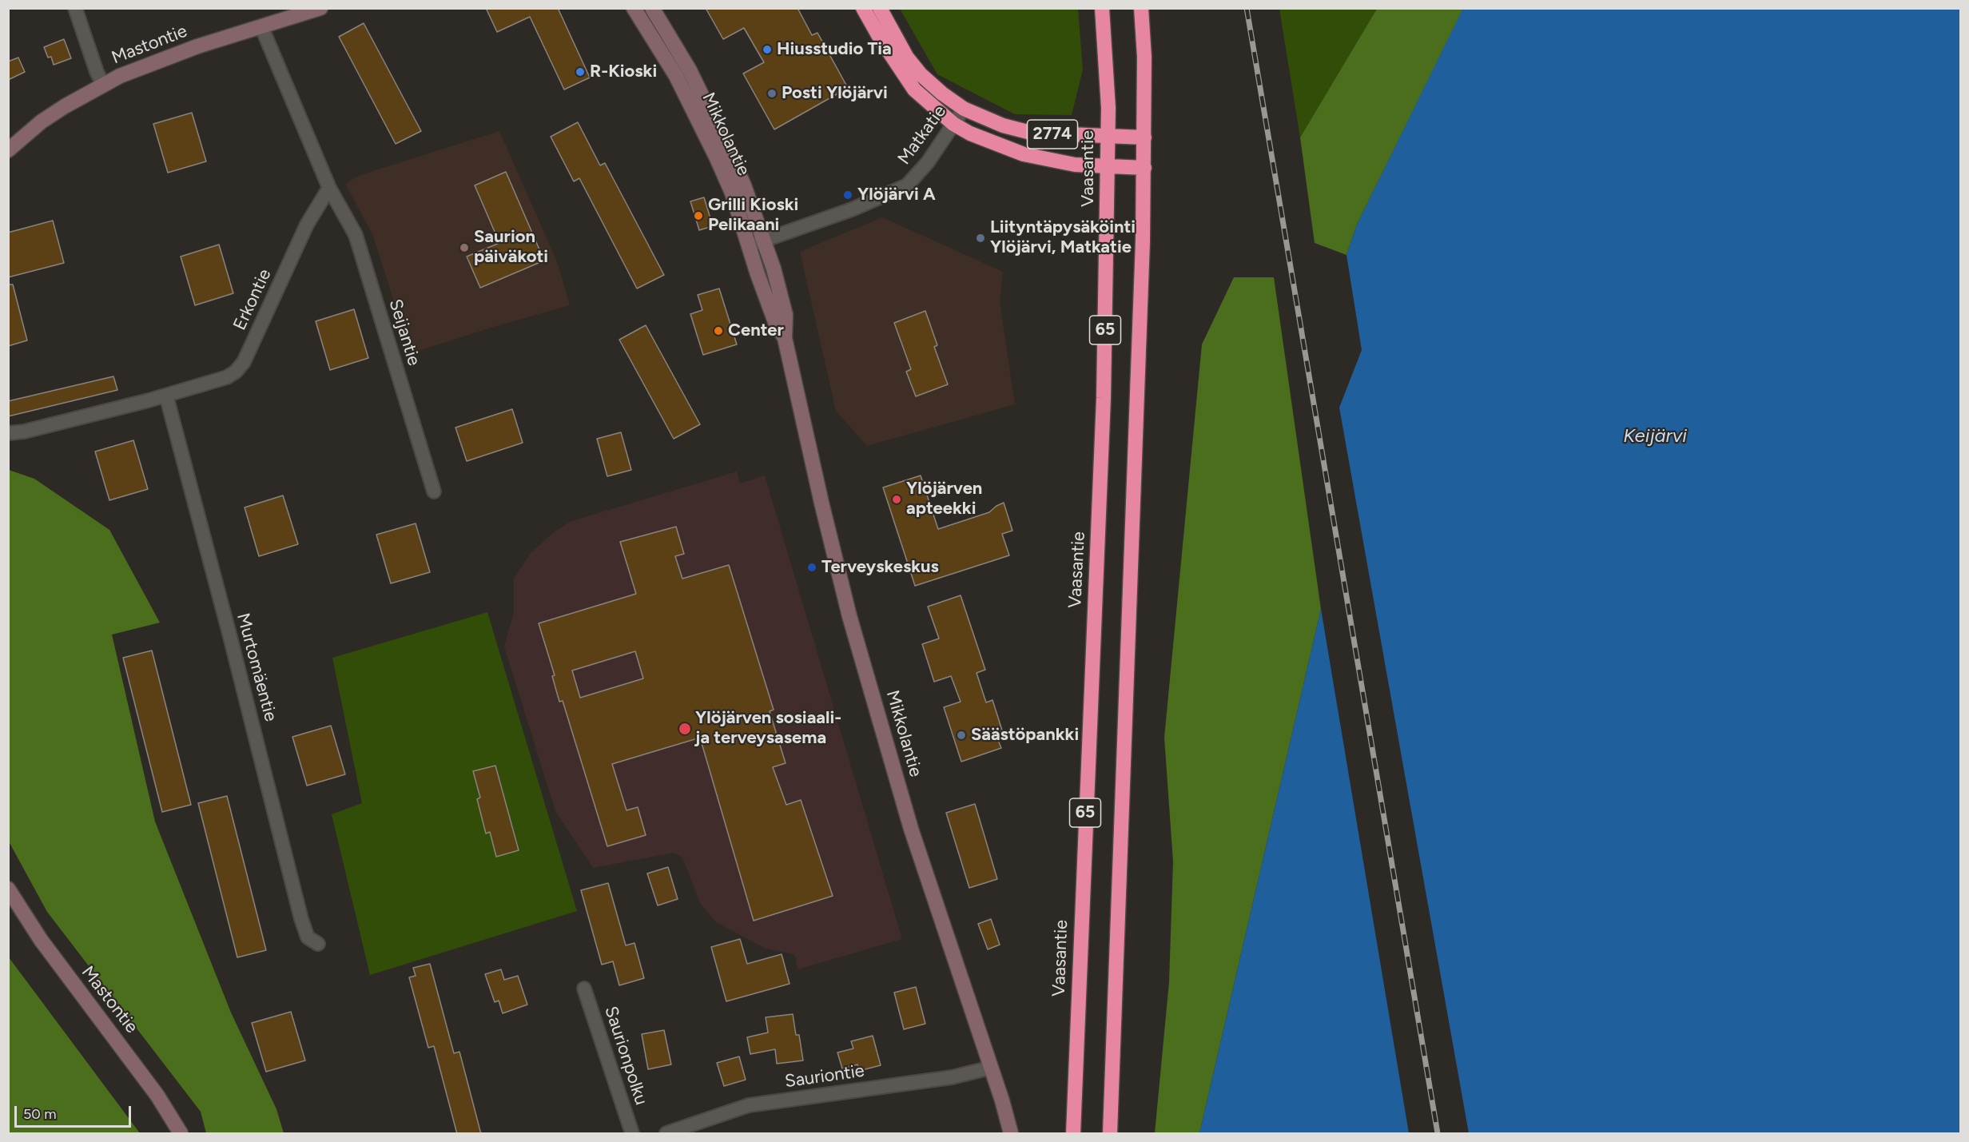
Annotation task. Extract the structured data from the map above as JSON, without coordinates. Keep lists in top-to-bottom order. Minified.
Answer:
{"streets":{"highway":["2774","Vaasantie","65"],"main road":["Mastontie","Mikkolantie"],"street":["Matkatie","Erkontie","Seijantie","Murtomäentie","Saurionpolku","Sauriontie"]},"crossings":[["Mikkolantie","Matkatie"],["Mikkolantie","Sauriontie"],["2774","Matkatie"],["2774","Vaasantie"],["2774","65"],["Erkontie","Seijantie"],["Erkontie","Murtomäentie"]],"water":["Keijärvi"],"places":["Hiusstudio Tia","R-Kioski","Posti Ylöjärvi","Ylöjärvi A","Grilli Kioski Pelikaani","Liityntäpysäköinti Ylöjärvi, Matkatie","Saurion päiväkoti","Center","Ylöjärven apteekki","Terveyskeskus","Ylöjärven sosiaali- ja terveysasema","Säästöpankki"],"scale_bar":"50 m"}
